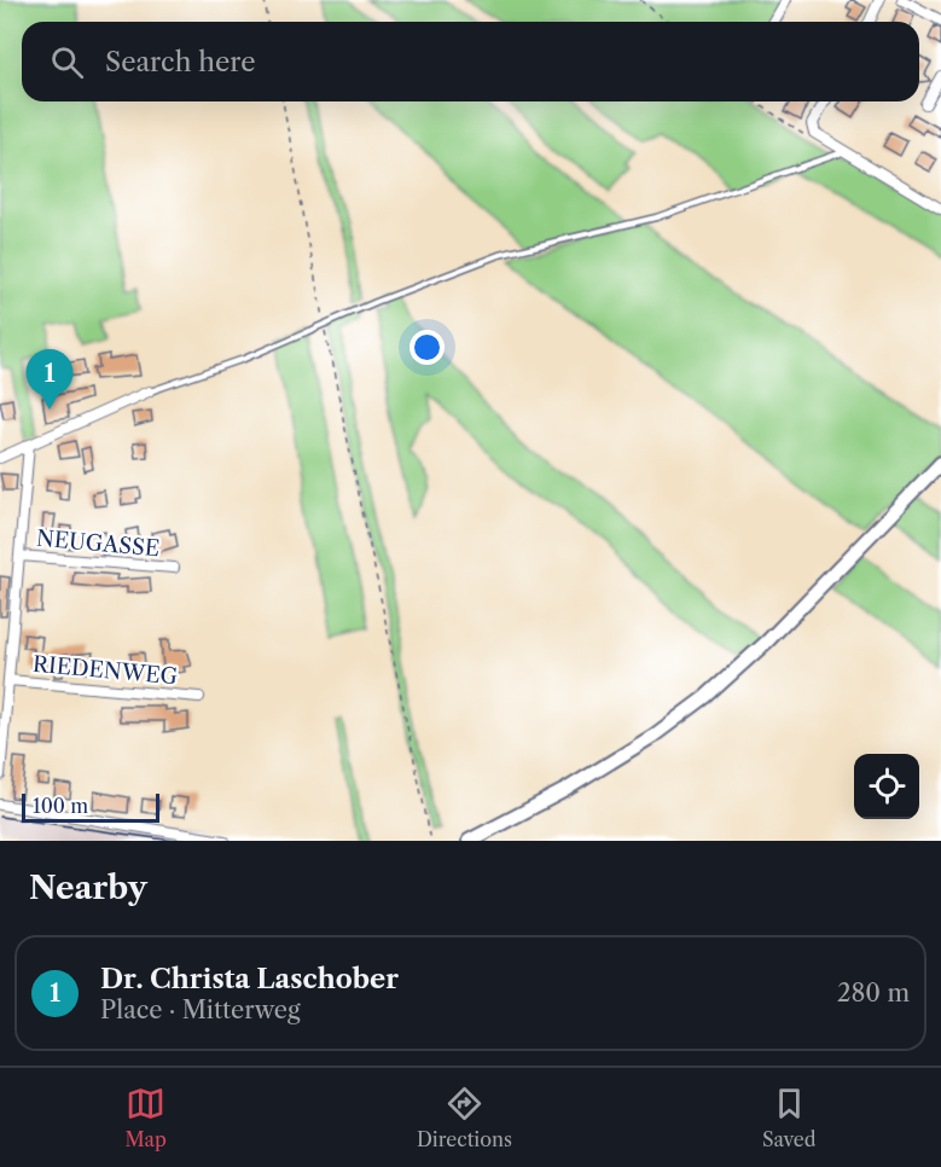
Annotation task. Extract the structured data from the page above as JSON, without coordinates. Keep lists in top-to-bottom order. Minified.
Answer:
{"streets":{"street":["NEUGASSE","RIEDENWEG"]},"scale_bar":"100 m","page":{"search":"Search here","pins":"1","scale":"100 m","heading":"Nearby","list":[{"mark":"1","name":"Dr. Christa Laschober","note":"Place · Mitterweg","value":"280 m"}],"nav":["Map","Directions","Saved"]}}
